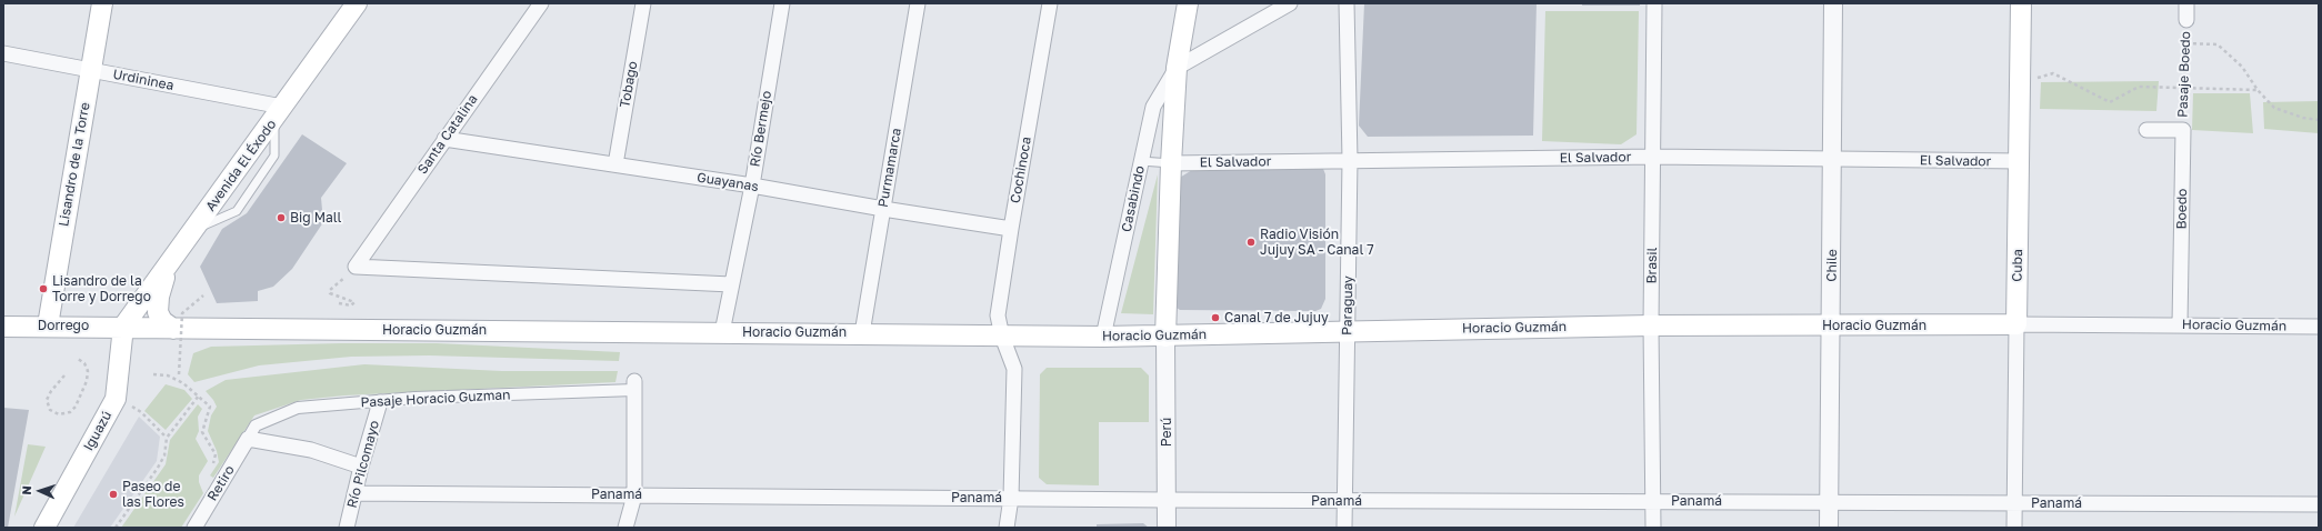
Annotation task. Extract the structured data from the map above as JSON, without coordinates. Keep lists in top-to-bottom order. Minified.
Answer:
{"streets":{"main road":["Lisandro de la Torre","Avenida El Éxodo","Casabindo","Cuba","Dorrego","Horacio Guzmán","Iguazú"],"street":["Urdininea","Tobago","Río Bermejo","Santa Catalina","El Salvador","Purmamarca","Cochinoca","Guayanas","Boedo","Brasil","Chile","Paraguay","Pasaje Horacio Guzman","Perú","Río Pilcomayo","Retiro","Panamá"],"path":["Pasaje Boedo"]},"crossings":[["Pasaje Boedo","Boedo"],["Urdininea","Lisandro de la Torre"],["Urdininea","Avenida El Éxodo"],["Tobago","Guayanas"],["Río Bermejo","Guayanas"],["Río Bermejo","Horacio Guzmán"],["Santa Catalina","Guayanas"],["El Salvador","Casabindo"],["El Salvador","Brasil"],["El Salvador","Chile"],["El Salvador","Cuba"],["El Salvador","Paraguay"],["Lisandro de la Torre","Dorrego"],["Avenida El Éxodo","Dorrego"],["Avenida El Éxodo","Horacio Guzmán"],["Avenida El Éxodo","Iguazú"],["Purmamarca","Guayanas"],["Purmamarca","Horacio Guzmán"],["Cochinoca","Guayanas"],["Cochinoca","Horacio Guzmán"],["Cochinoca","Panamá"],["Casabindo","Horacio Guzmán"],["Casabindo","Perú"],["Boedo","Horacio Guzmán"],["Brasil","Horacio Guzmán"],["Brasil","Panamá"],["Chile","Horacio Guzmán"],["Chile","Panamá"],["Cuba","Horacio Guzmán"],["Cuba","Panamá"],["Paraguay","Horacio Guzmán"],["Paraguay","Panamá"],["Dorrego","Horacio Guzmán"],["Dorrego","Iguazú"],["Horacio Guzmán","Iguazú"],["Horacio Guzmán","Perú"],["Pasaje Horacio Guzman","Río Pilcomayo"],["Pasaje Horacio Guzman","Retiro"],["Perú","Panamá"],["Río Pilcomayo","Panamá"]],"places":["Big Mall","Radio Visión Jujuy SA - Canal 7","Lisandro de la Torre y Dorrego","Canal 7 de Jujuy","Paseo de las Flores"],"north":"left"}
